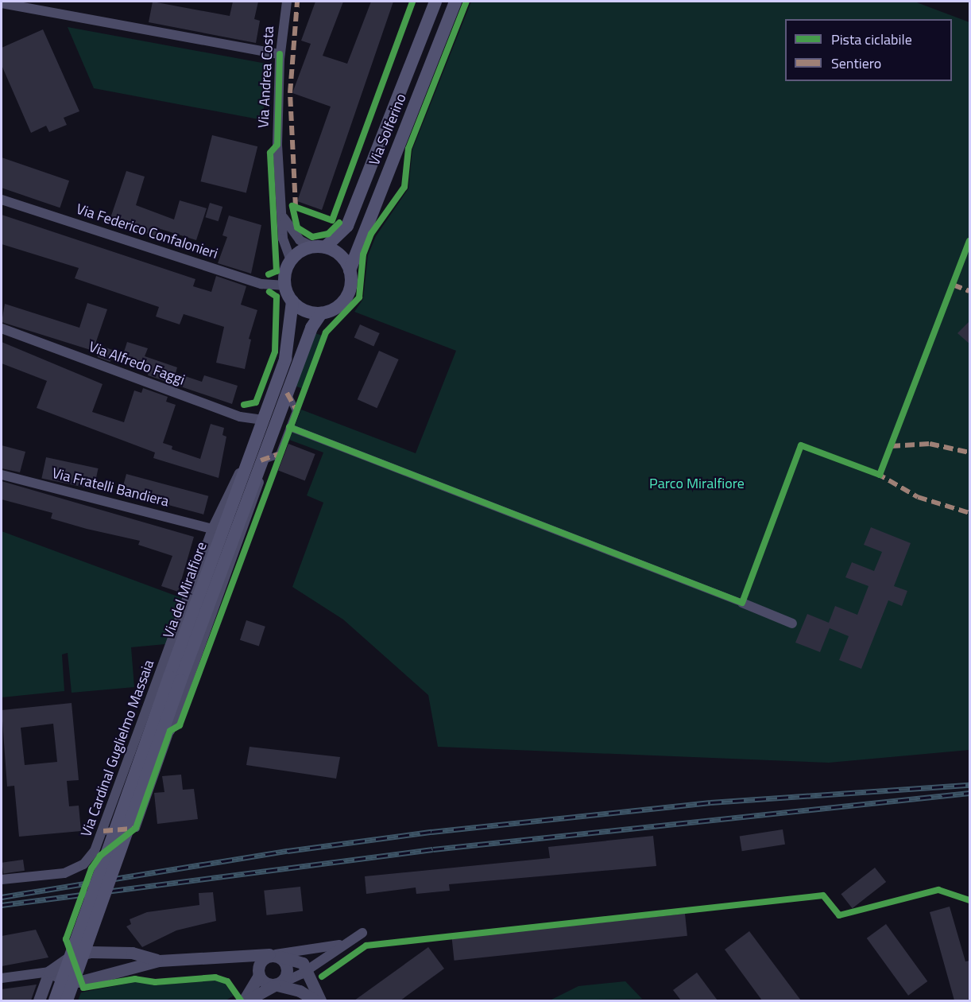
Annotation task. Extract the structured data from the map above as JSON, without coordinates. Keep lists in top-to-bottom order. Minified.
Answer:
{"streets":{"main road":["Via Solferino","Via del Miralfiore"],"street":["Via Andrea Costa","Via Federico Confalonieri","Via Alfredo Faggi","Via Fratelli Bandiera","Via Cardinal Guglielmo Massaia"]},"crossings":[["Via Andrea Costa","Via Solferino"],["Via Andrea Costa","Via Federico Confalonieri"],["Via Andrea Costa","Via del Miralfiore"],["Via Solferino","Via Federico Confalonieri"],["Via Solferino","Via del Miralfiore"],["Via Federico Confalonieri","Via del Miralfiore"],["Via Alfredo Faggi","Via del Miralfiore"],["Via Fratelli Bandiera","Via Cardinal Guglielmo Massaia"],["Via del Miralfiore","Via Cardinal Guglielmo Massaia"]],"parks":["Parco Miralfiore"],"legend":["Pista ciclabile","Sentiero"]}
